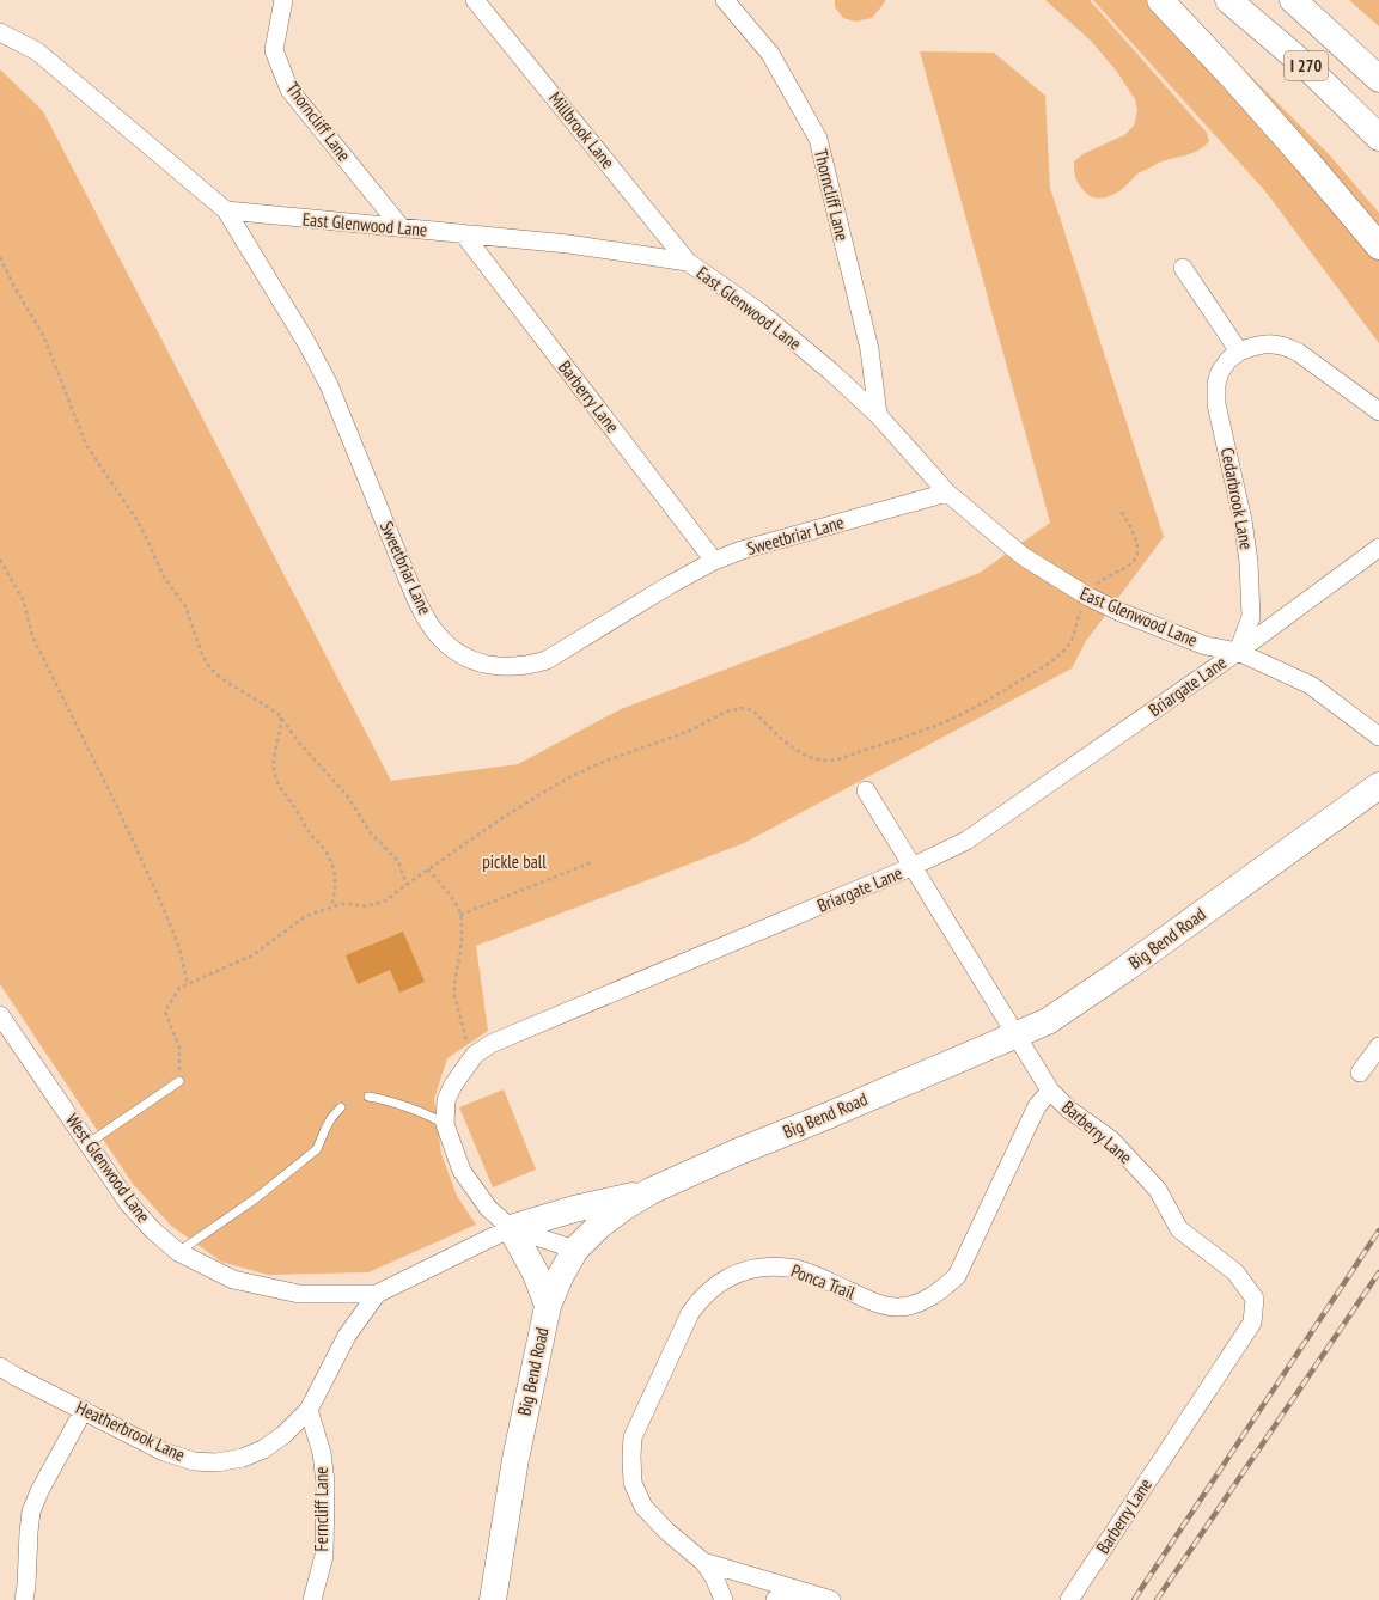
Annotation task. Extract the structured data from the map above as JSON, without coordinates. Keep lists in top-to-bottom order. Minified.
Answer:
{"streets":{"main road":["I 270","Big Bend Road"],"street":["Thorncliff Lane","Millbrook Lane","East Glenwood Lane","Barberry Lane","Cedarbrook Lane","Sweetbriar Lane","Briargate Lane","West Glenwood Lane","Ponca Trail","Heatherbrook Lane","Ferncliff Lane"]},"crossings":[["Thorncliff Lane","East Glenwood Lane"],["Millbrook Lane","East Glenwood Lane"],["East Glenwood Lane","Barberry Lane"],["East Glenwood Lane","Cedarbrook Lane"],["East Glenwood Lane","Sweetbriar Lane"],["East Glenwood Lane","Briargate Lane"],["Barberry Lane","Sweetbriar Lane"],["Barberry Lane","Briargate Lane"],["Barberry Lane","Big Bend Road"],["Barberry Lane","Ponca Trail"],["Cedarbrook Lane","Briargate Lane"],["Briargate Lane","West Glenwood Lane"],["Heatherbrook Lane","Ferncliff Lane"]],"parks":["pickle ball"]}
